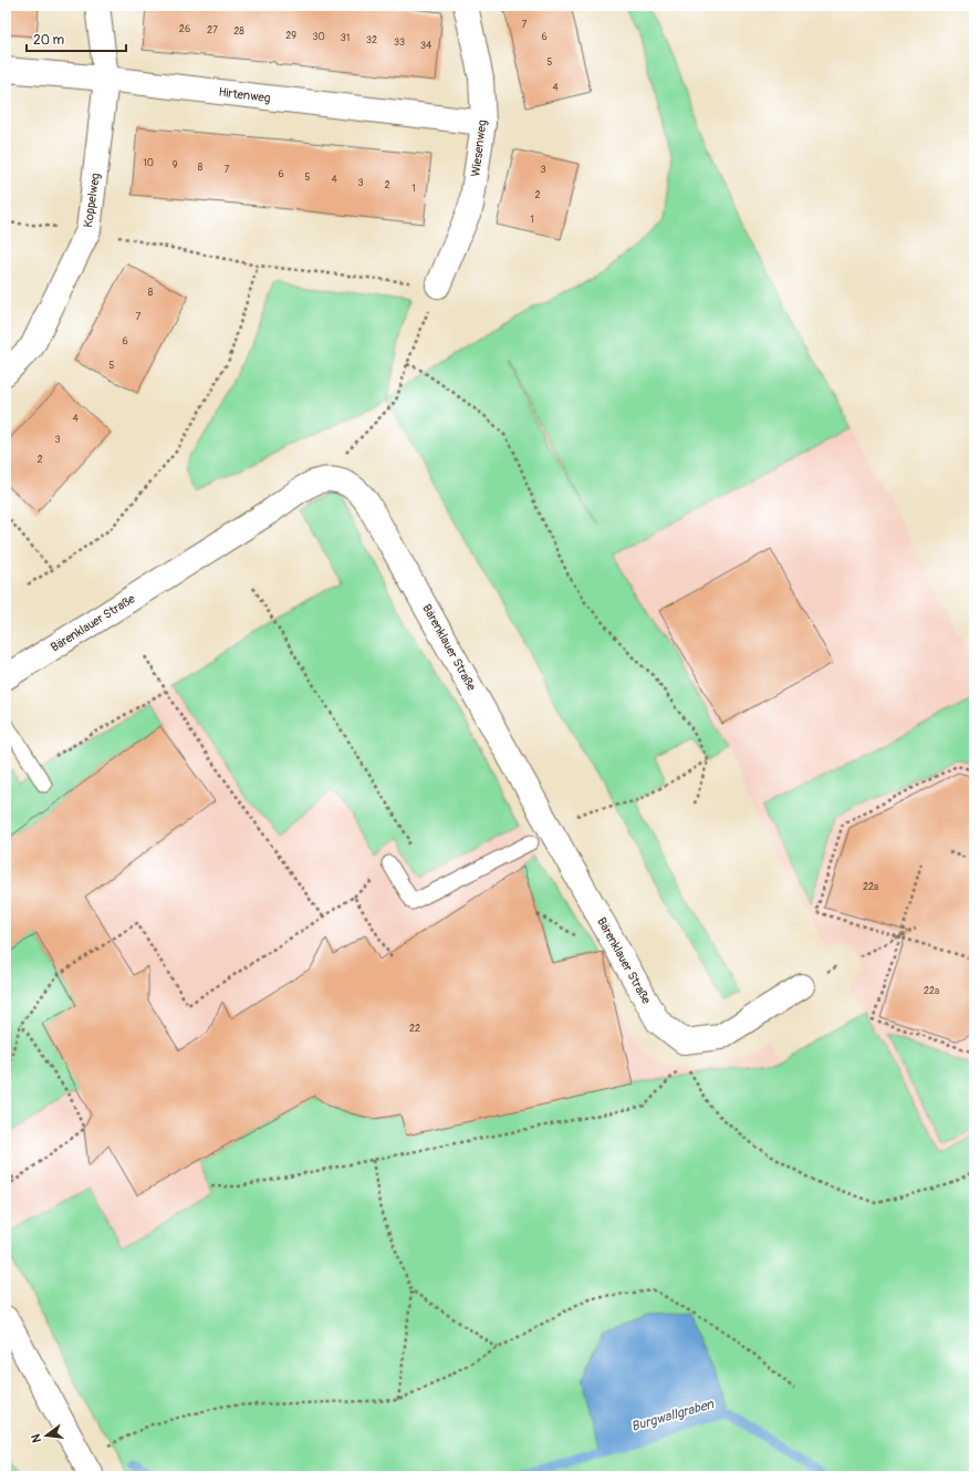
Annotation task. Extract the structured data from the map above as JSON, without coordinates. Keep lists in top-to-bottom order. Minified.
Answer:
{"streets":{"street":["Hirtenweg","Wiesenweg","Koppelweg","Bärenklauer Straße"]},"crossings":[["Hirtenweg","Wiesenweg"],["Hirtenweg","Koppelweg"]],"water":["Burgwallgraben"],"house_numbers":["7","26","27","28","29","30","6","31","32","33","34","5","4","10","9","8","7","3","6","5","4","3","2","1","2","1","8","7","6","5","4","3","2","22a","22a","22"],"scale_bar":"20 m","north":"left"}
